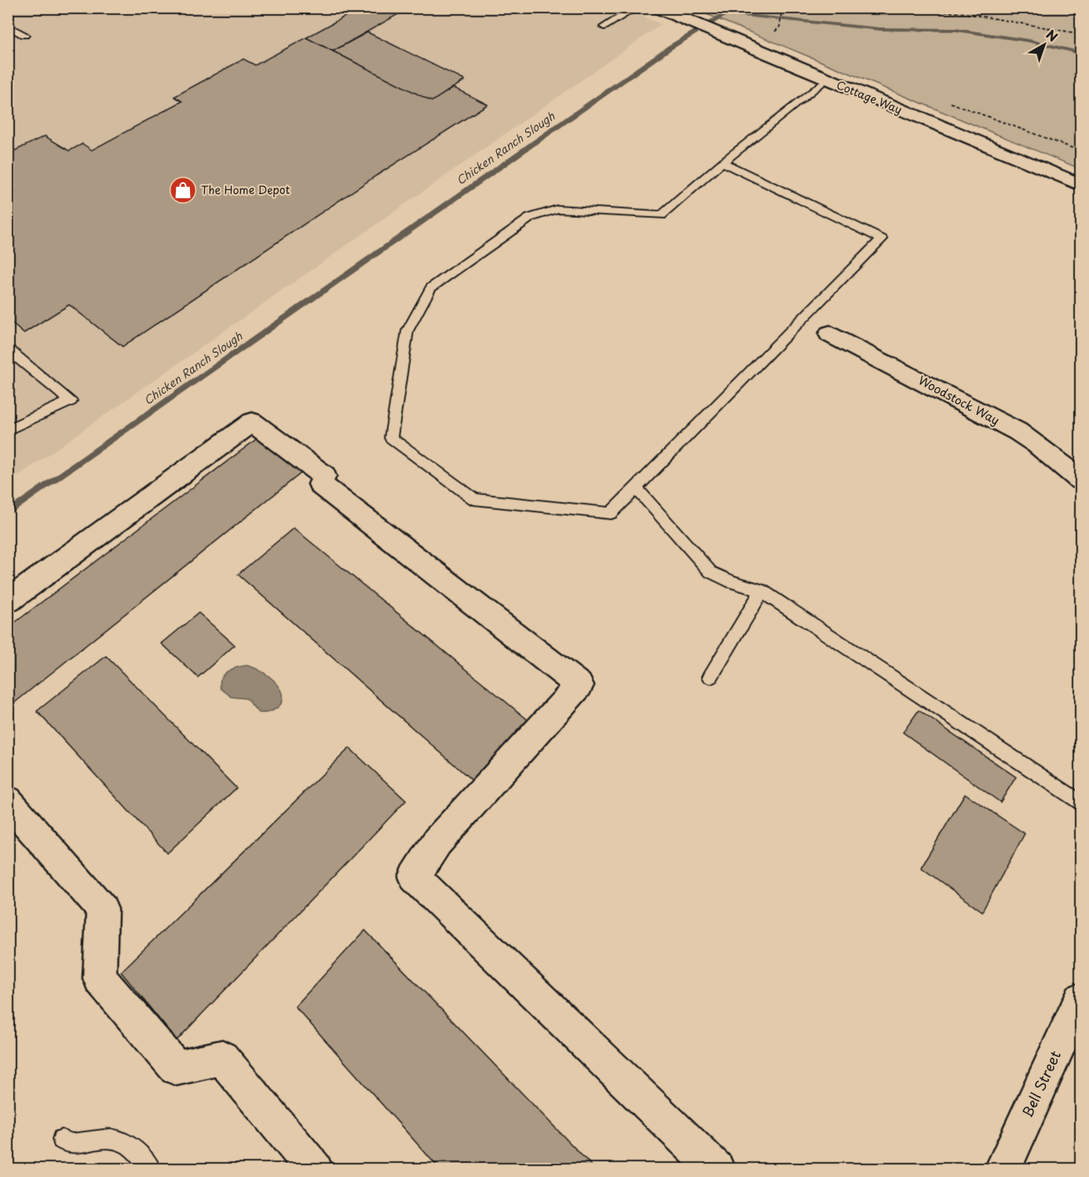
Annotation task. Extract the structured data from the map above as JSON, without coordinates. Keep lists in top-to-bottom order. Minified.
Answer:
{"streets":{"street":["Cottage Way","Woodstock Way","Bell Street"]},"water":["Chicken Ranch Slough"],"places":{"shop":["The Home Depot"]},"north":"top right"}
